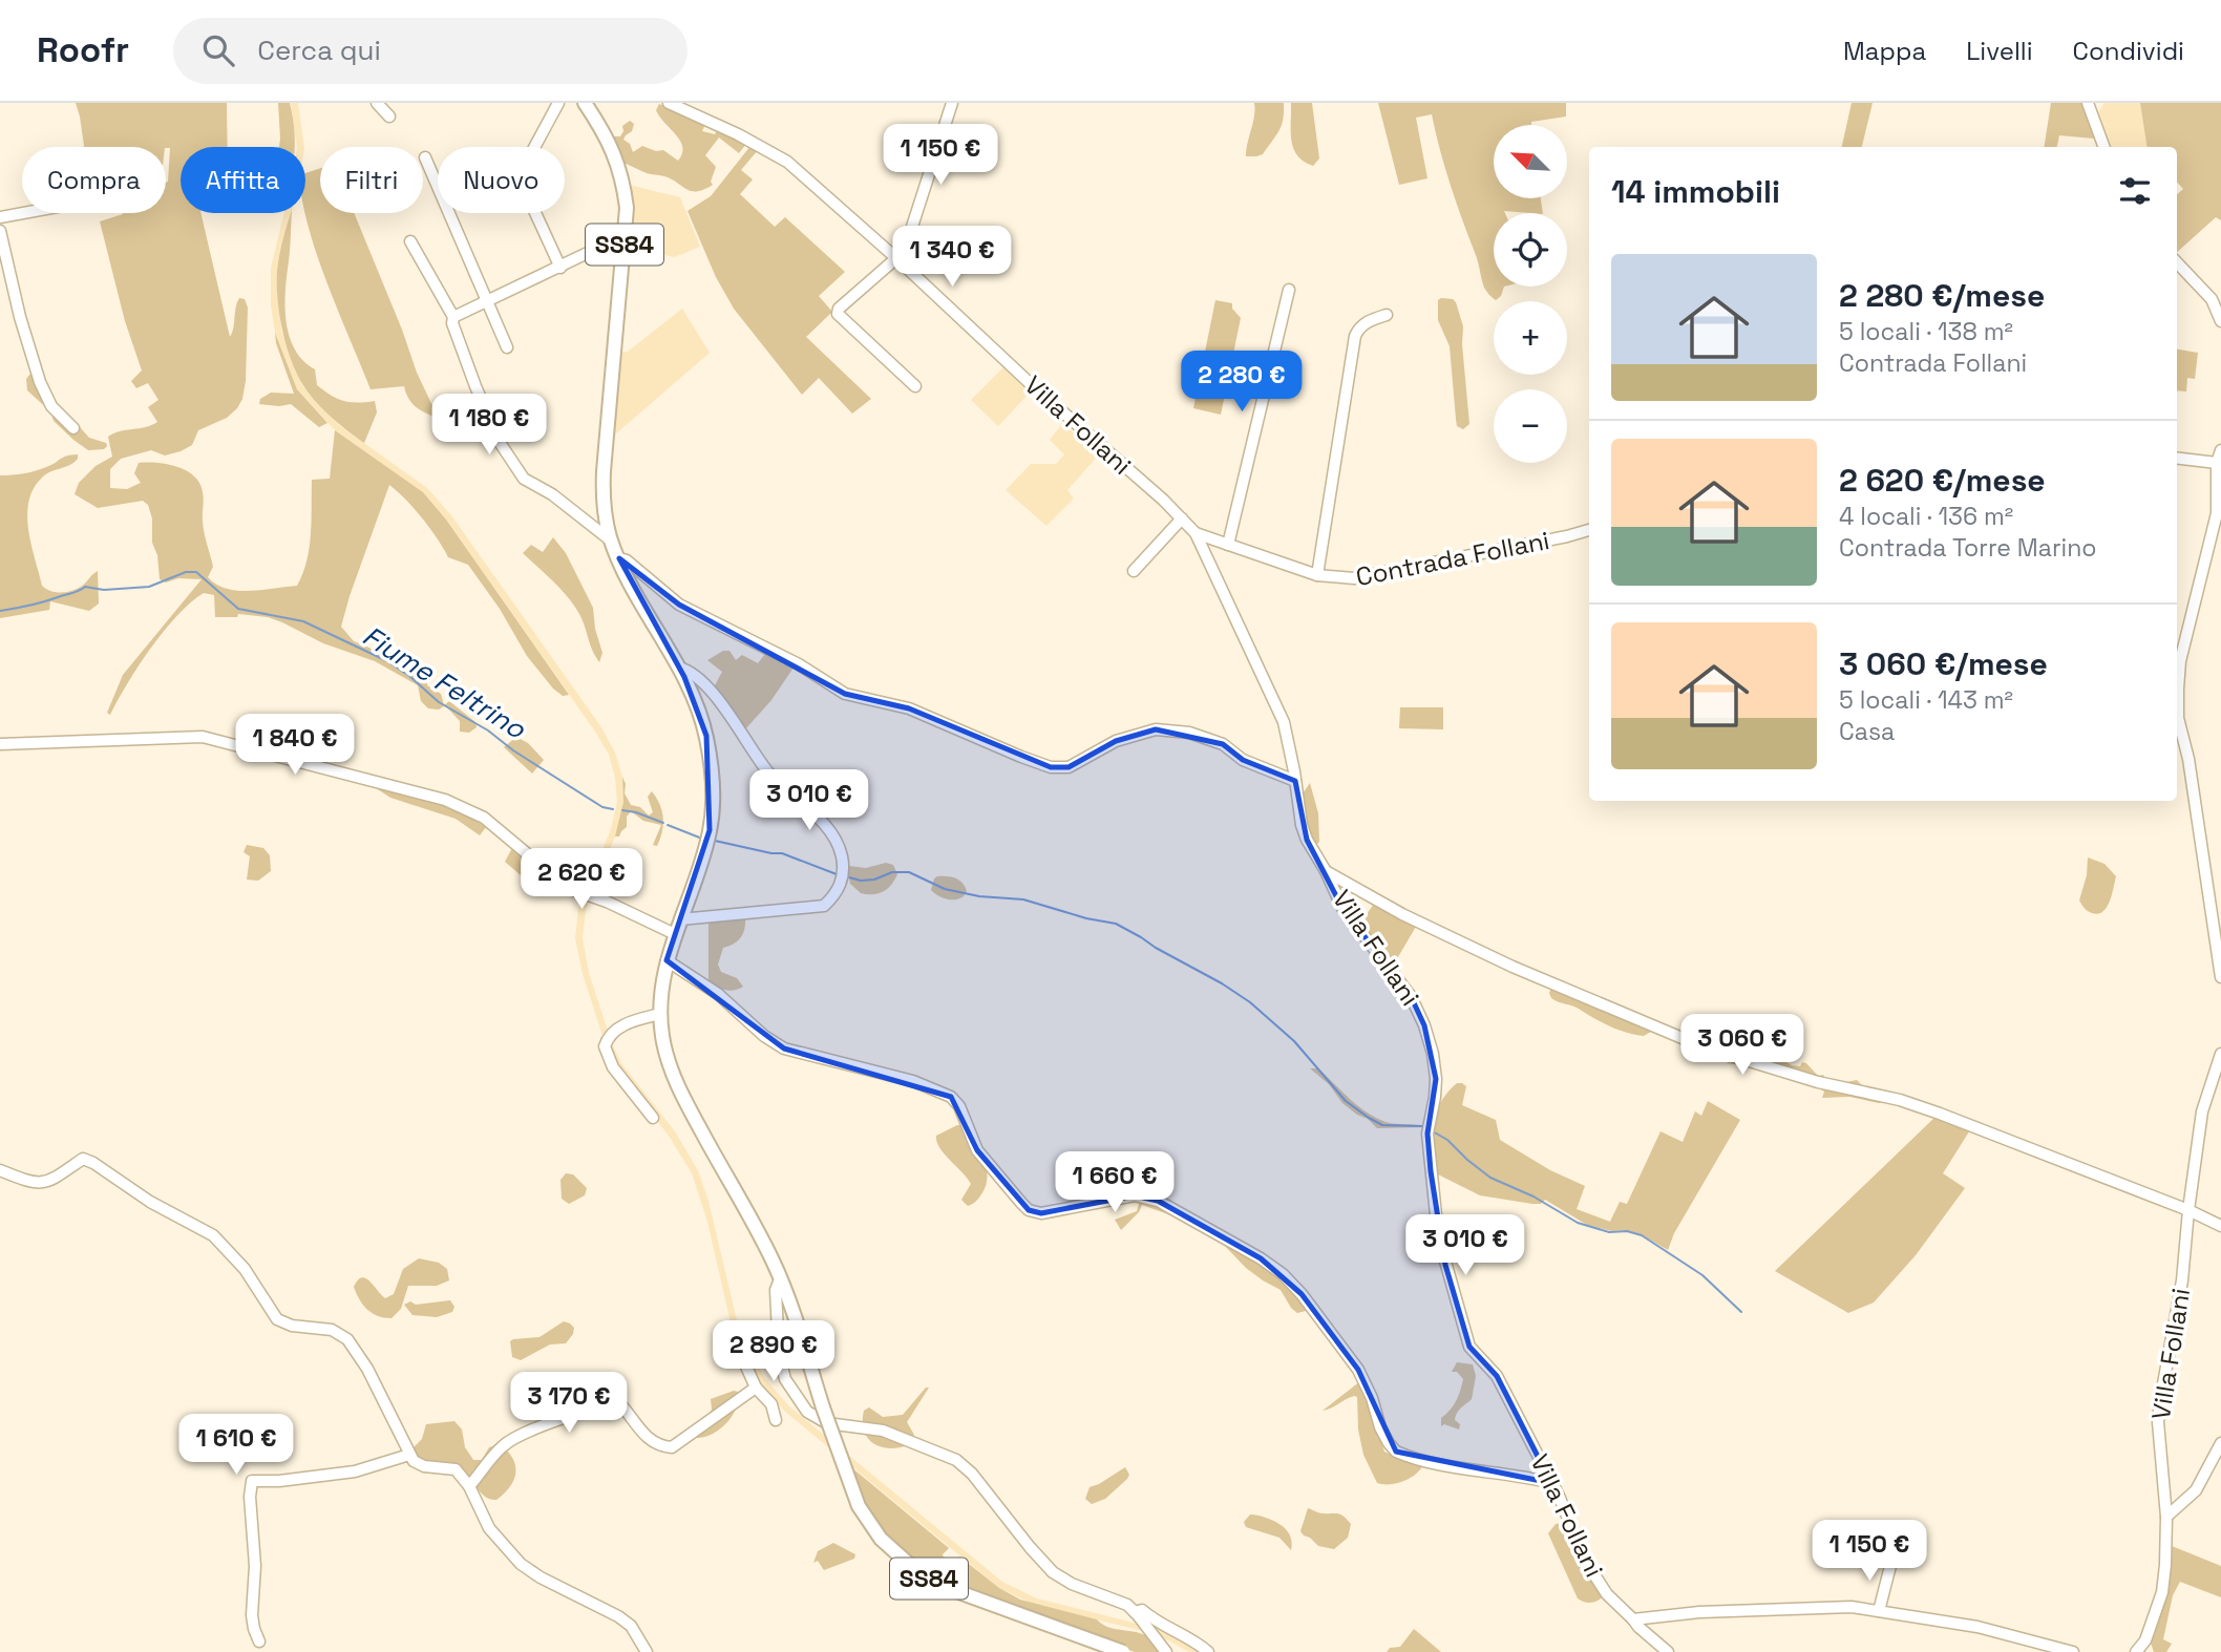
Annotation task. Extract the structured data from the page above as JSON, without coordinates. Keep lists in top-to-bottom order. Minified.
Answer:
{"streets":{"main road":["SS84"],"street":["Villa Follani","Contrada Follani"]},"crossings":[["Villa Follani","Contrada Follani"]],"water":["Fiume Feltrino"],"north":"top left","page":{"header":"Roofr","search":"Cerca qui","nav":["Mappa","Livelli","Condividi"],"price":["1 150 €","1 340 €","2 280 €","1 180 €","1 840 €","3 010 €","2 620 €","3 060 €","1 660 €","3 010 €","2 890 €","3 170 €","1 610 €","1 150 €"],"map_buttons":["+","−"],"chip":["Compra","Affitta","Filtri","Nuovo"],"heading":"14 immobili","list":[{"name":"2 280 €/mese","note":"5 locali · 138 m² · Contrada Follani"},{"name":"2 620 €/mese","note":"4 locali · 136 m² · Contrada Torre Marino"},{"name":"3 060 €/mese","note":"5 locali · 143 m² · Casa"}]}}
